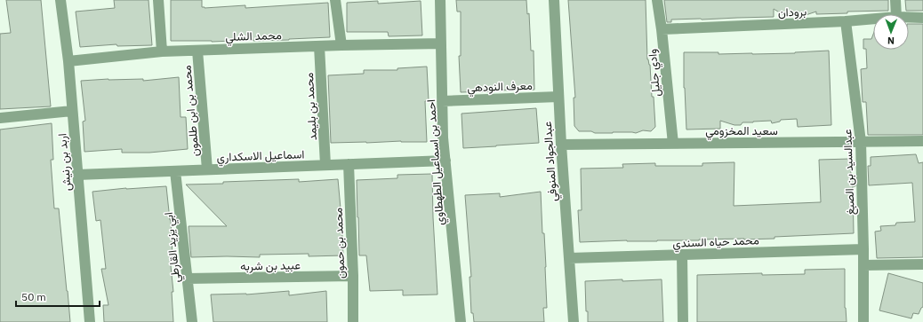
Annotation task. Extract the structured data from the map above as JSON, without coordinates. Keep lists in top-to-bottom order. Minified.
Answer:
{"streets":{"street":["برودان","محمد الشلي","وادي جليل","معرف النودهي","محمد بن بليمد","محمد بن ابن طلمون","سعيد المخزومي","اسماعيل الاسكداري","عبدالجواد المنوفي","اربد بن رنيش","احمد بن اسماعيل الطهطاوي","عبدالسيد بن الصبغ","محمد حياه السندي","محمد بن حمون","ابي يزيد القارطي","عبيد بن شربه"]},"crossings":[["برودان","وادي جليل"],["برودان","عبدالسيد بن الصبغ"],["محمد الشلي","محمد بن بليمد"],["محمد الشلي","محمد بن ابن طلمون"],["محمد الشلي","اربد بن رنيش"],["محمد الشلي","احمد بن اسماعيل الطهطاوي"],["وادي جليل","سعيد المخزومي"],["معرف النودهي","عبدالجواد المنوفي"],["معرف النودهي","احمد بن اسماعيل الطهطاوي"],["محمد بن بليمد","اسماعيل الاسكداري"],["محمد بن ابن طلمون","اسماعيل الاسكداري"],["سعيد المخزومي","عبدالجواد المنوفي"],["سعيد المخزومي","عبدالسيد بن الصبغ"],["اسماعيل الاسكداري","اربد بن رنيش"],["اسماعيل الاسكداري","احمد بن اسماعيل الطهطاوي"],["اسماعيل الاسكداري","محمد بن حمون"],["اسماعيل الاسكداري","ابي يزيد القارطي"],["عبدالجواد المنوفي","محمد حياه السندي"],["عبدالسيد بن الصبغ","محمد حياه السندي"],["محمد بن حمون","عبيد بن شربه"],["ابي يزيد القارطي","عبيد بن شربه"]],"scale_bar":"50 m","north":"bottom"}
